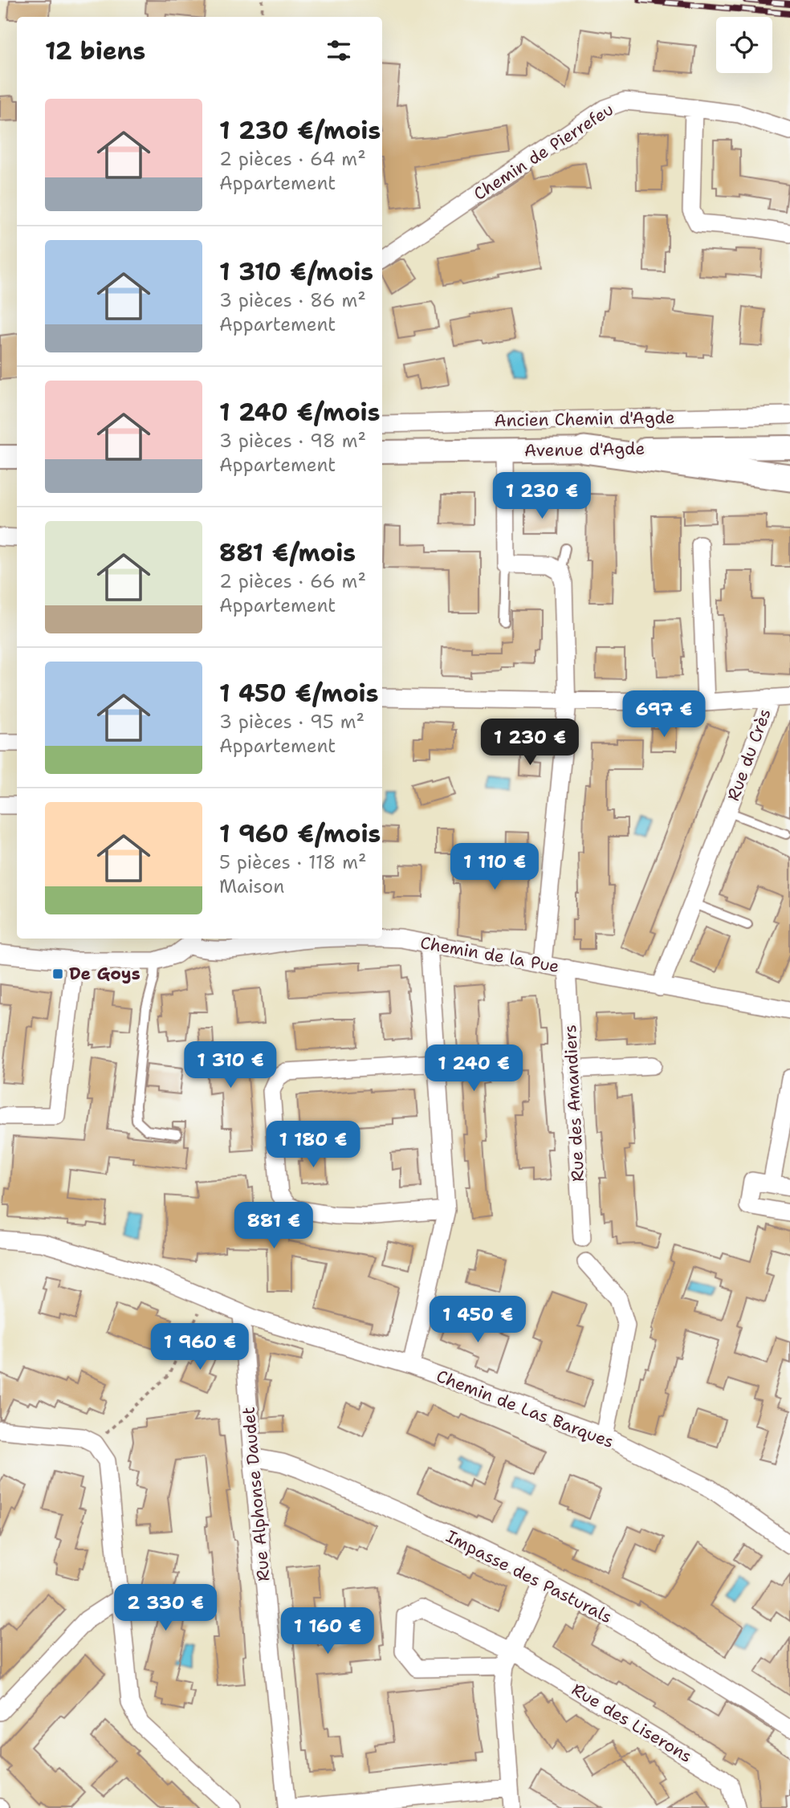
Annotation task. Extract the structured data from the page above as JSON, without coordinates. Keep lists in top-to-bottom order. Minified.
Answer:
{"streets":{"main road":["Avenue d'Agde"],"street":["Chemin de Pierrefeu","Ancien Chemin d'Agde","Rue du Crès","Chemin de la Pue","Rue des Amandiers","Chemin de Las Barques","Rue Alphonse Daudet","Impasse des Pasturals","Rue des Liserons"]},"crossings":[["Rue du Crès","Chemin de la Pue"],["Chemin de la Pue","Rue des Amandiers"],["Chemin de Las Barques","Rue Alphonse Daudet"],["Rue Alphonse Daudet","Impasse des Pasturals"]],"places":{"transit":["De Goys"]},"page":{"heading":"12 biens","list":[{"name":"1 230 €/mois","note":"2 pièces · 64 m² · Appartement"},{"name":"1 310 €/mois","note":"3 pièces · 86 m² · Appartement"},{"name":"1 240 €/mois","note":"3 pièces · 98 m² · Appartement"},{"name":"881 €/mois","note":"2 pièces · 66 m² · Appartement"},{"name":"1 450 €/mois","note":"3 pièces · 95 m² · Appartement"},{"name":"1 960 €/mois","note":"5 pièces · 118 m² · Maison"}],"price":["1 230 €","697 €","1 230 €","1 110 €","1 310 €","1 240 €","1 180 €","881 €","1 450 €","1 960 €","2 330 €","1 160 €"]}}
